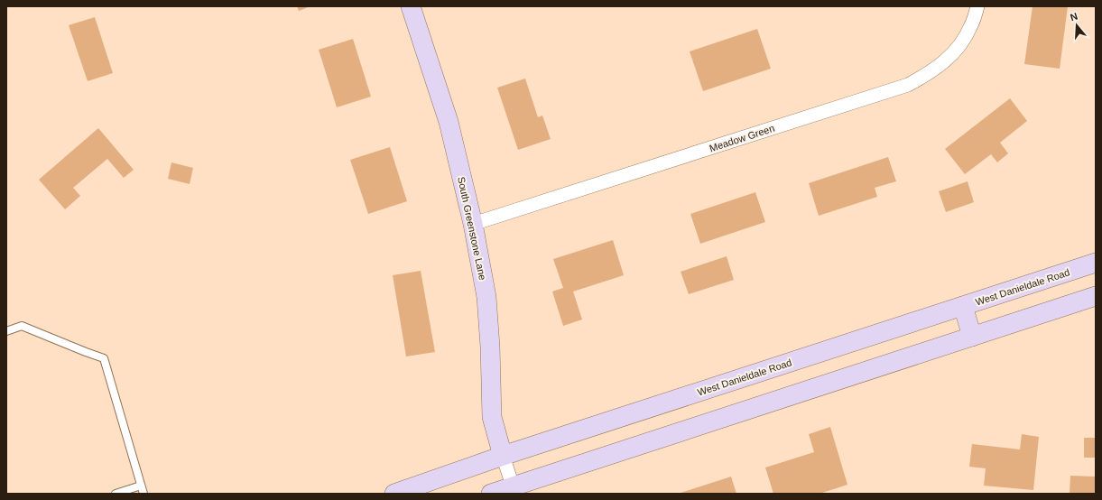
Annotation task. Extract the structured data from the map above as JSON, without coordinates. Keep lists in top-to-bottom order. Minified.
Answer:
{"streets":{"main road":["South Greenstone Lane","West Danieldale Road"],"street":["Meadow Green"]},"crossings":[["Meadow Green","South Greenstone Lane"],["South Greenstone Lane","West Danieldale Road"]],"north":"top"}
